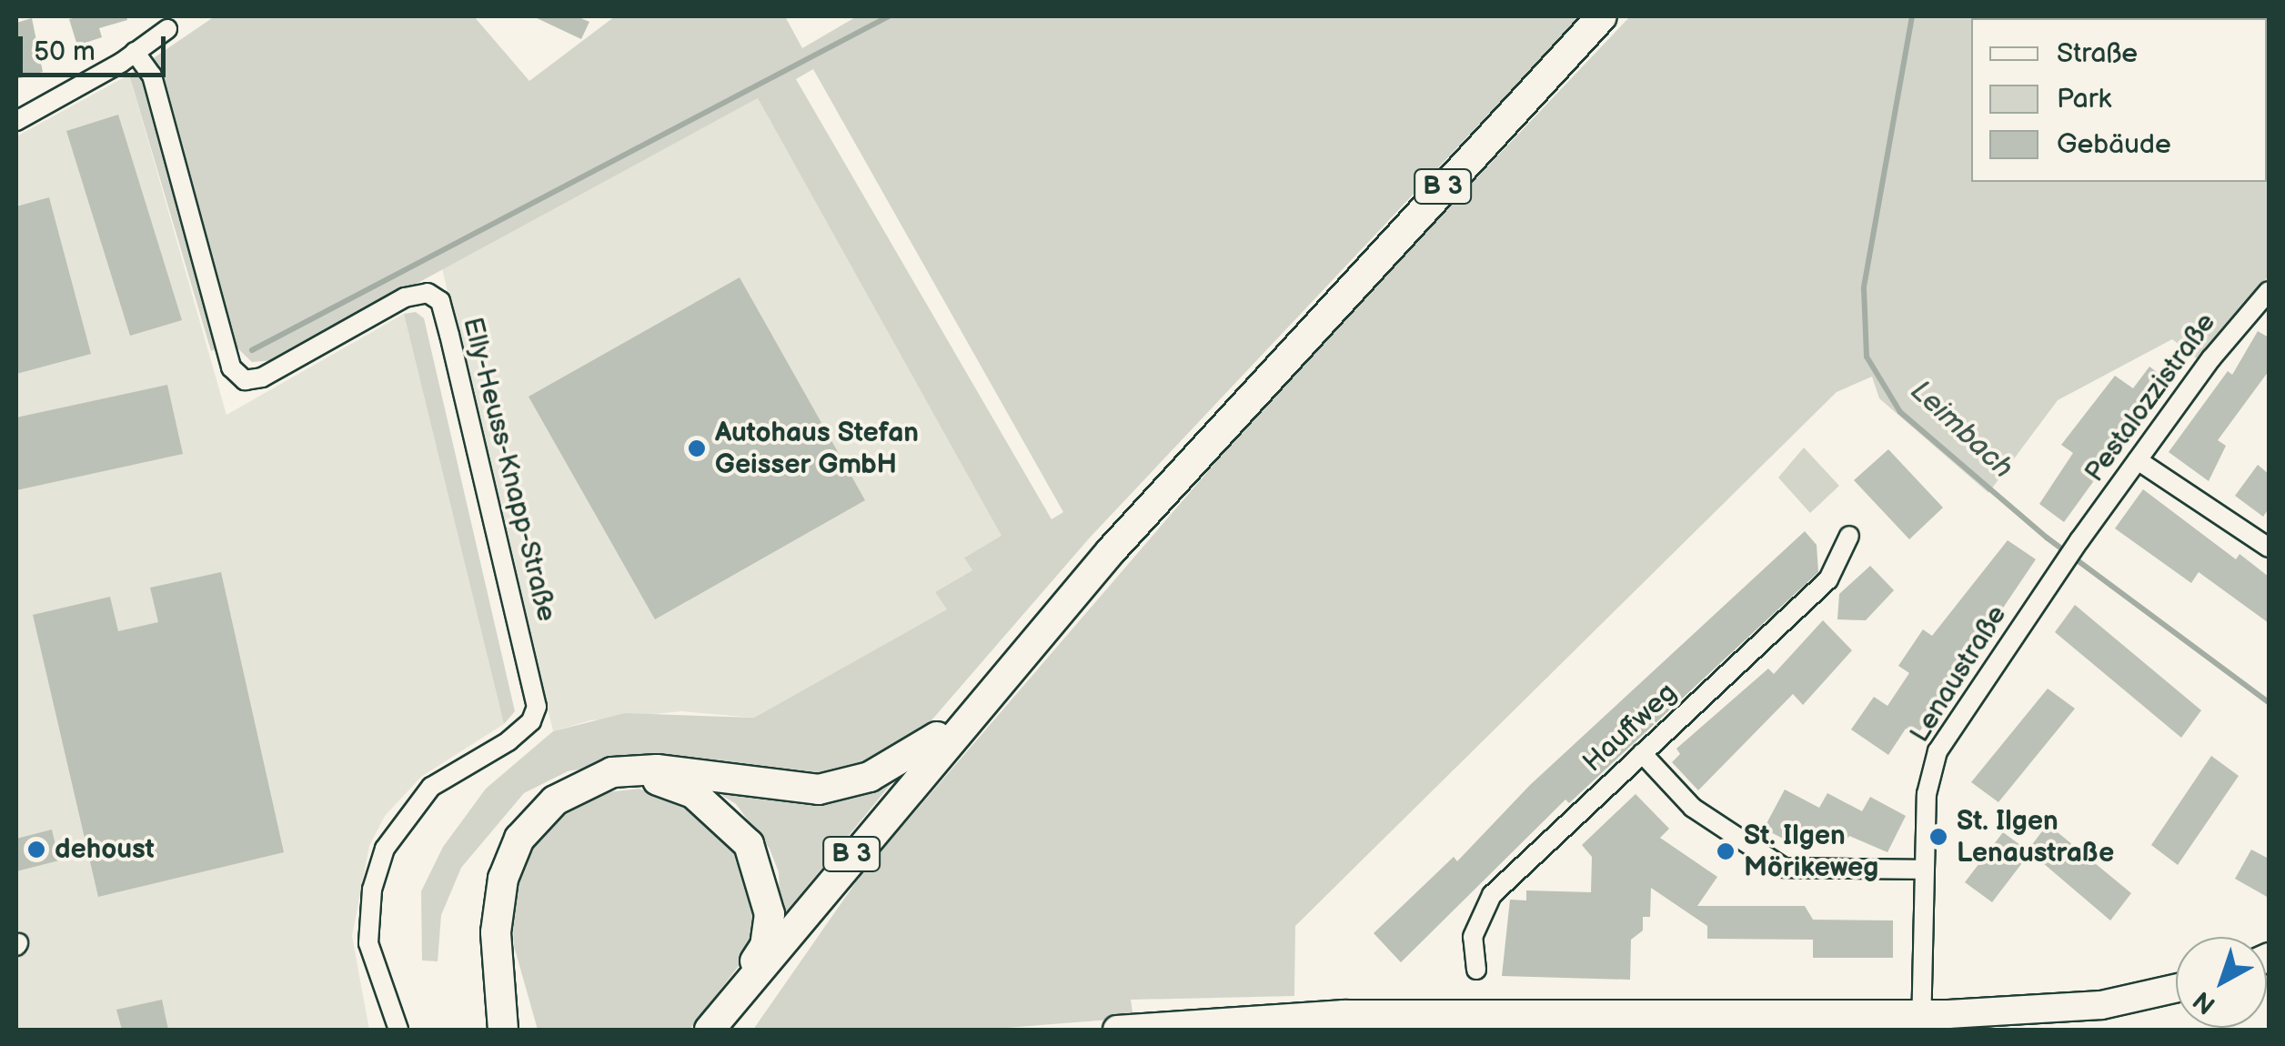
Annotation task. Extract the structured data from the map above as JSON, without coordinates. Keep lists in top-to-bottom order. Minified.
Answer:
{"streets":{"main road":["B 3"],"street":["Pestalozzistraße","Elly-Heuss-Knapp-Straße","Lenaustraße","Hauffweg"]},"crossings":[["Pestalozzistraße","Lenaustraße"]],"water":["Leimbach"],"places":["Autohaus Stefan Geisser GmbH","St. Ilgen Lenaustraße","dehoust","St. Ilgen Mörikeweg"],"legend":["Straße","Park","Gebäude"],"scale_bar":"50 m","north":"bottom left"}
